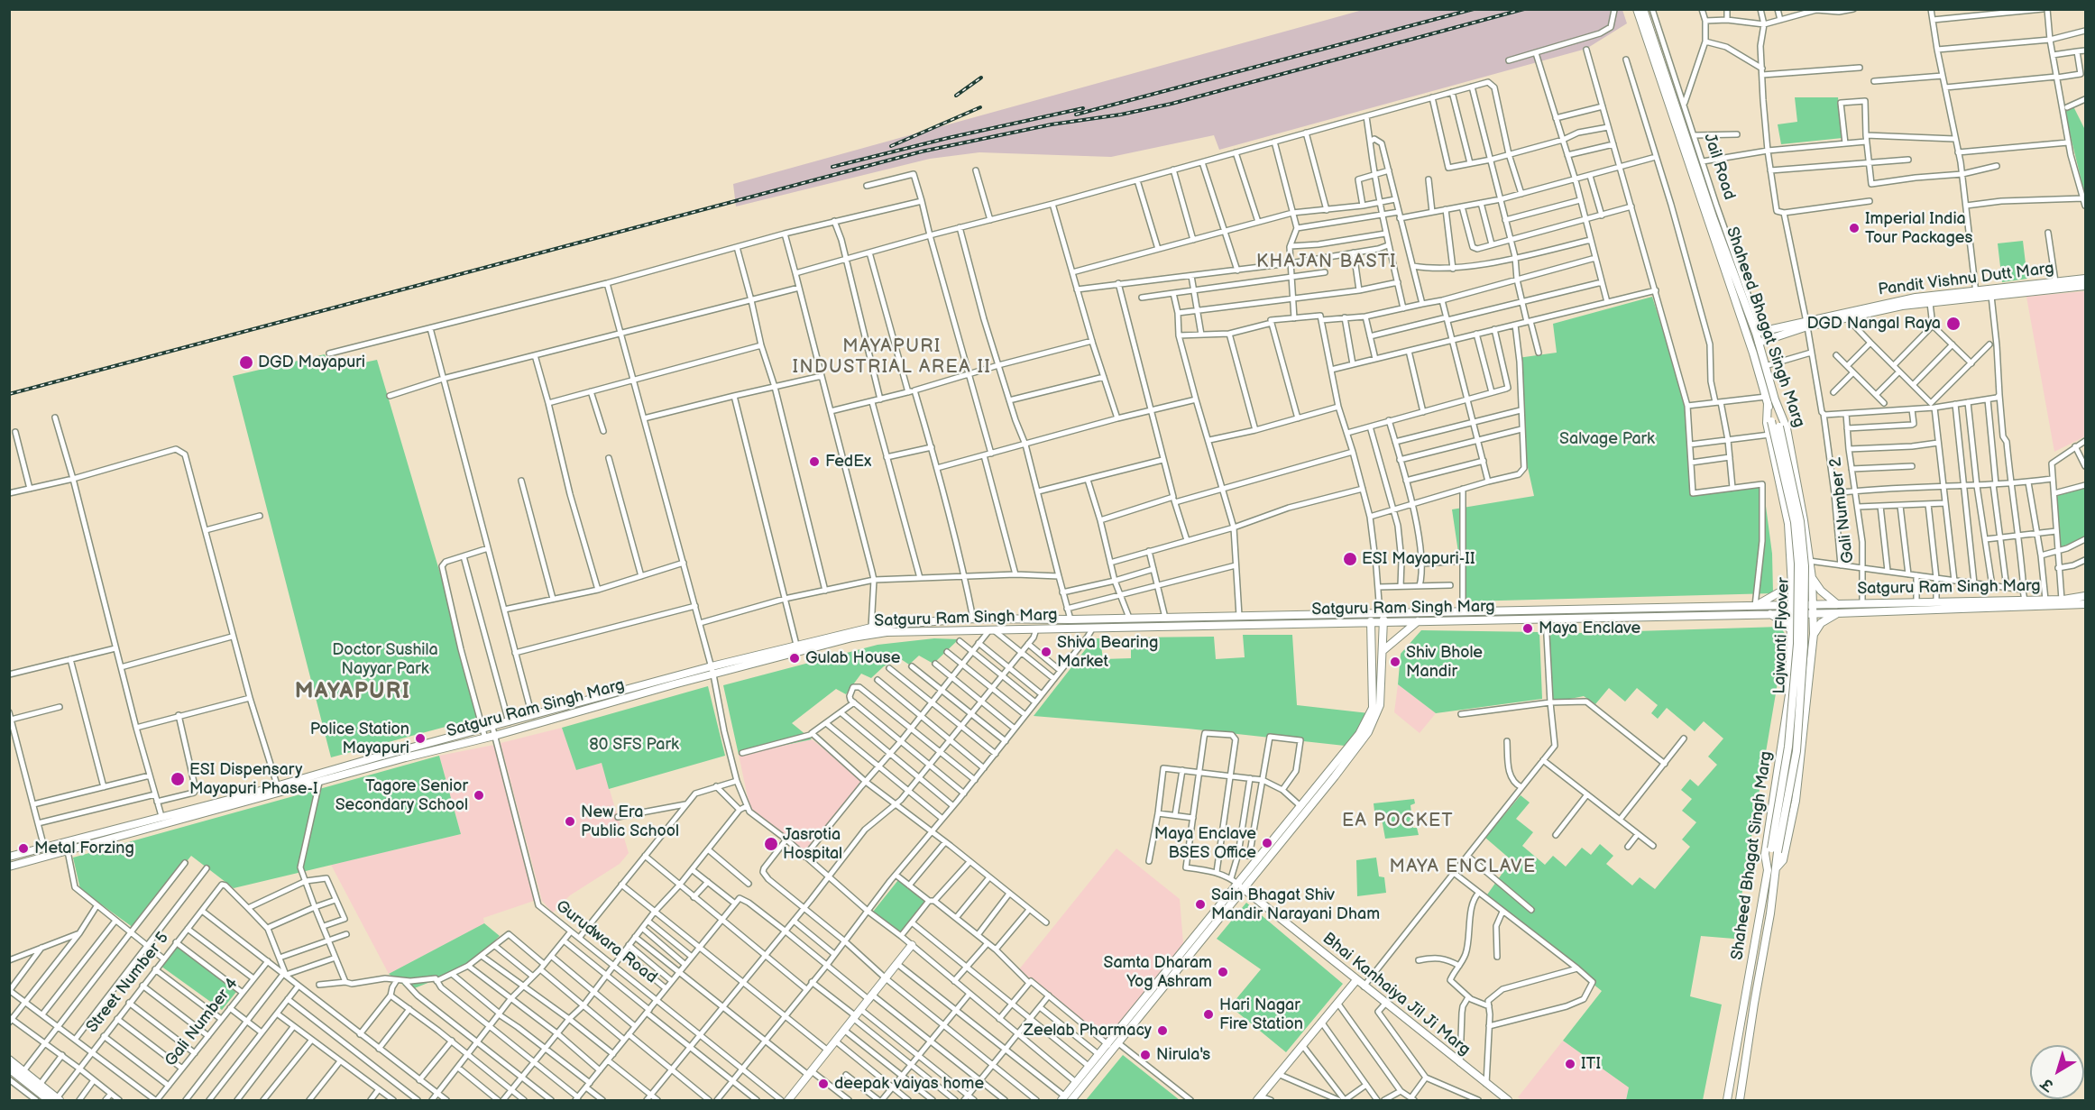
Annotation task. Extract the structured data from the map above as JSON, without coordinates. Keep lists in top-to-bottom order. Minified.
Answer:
{"streets":{"main road":["Pandit Vishnu Dutt Marg","Shaheed Bhagat Singh Marg","Satguru Ram Singh Marg","Lajwanti Flyover","Bhai Kanhaiya Jil Ji Marg"],"street":["Jail Road","Gali Number 2","Gurudwara Road","Street Number 5","Gali Number 4"]},"crossings":[["Jail Road","Pandit Vishnu Dutt Marg"],["Jail Road","Shaheed Bhagat Singh Marg"],["Pandit Vishnu Dutt Marg","Shaheed Bhagat Singh Marg"],["Shaheed Bhagat Singh Marg","Satguru Ram Singh Marg"],["Shaheed Bhagat Singh Marg","Lajwanti Flyover"],["Gali Number 2","Satguru Ram Singh Marg"],["Satguru Ram Singh Marg","Gurudwara Road"]],"districts":["KHAJAN BASTI","MAYAPURI INDUSTRIAL AREA II","MAYAPURI","EA POCKET","MAYA ENCLAVE"],"parks":["Salvage Park","Doctor Sushila Nayyar Park","80 SFS Park"],"places":["Imperial India Tour Packages","DGD Nangal Raya","DGD Mayapuri","FedEx","ESI Mayapuri-II","Maya Enclave","Shiva Bearing Market","Gulab House","Shiv Bhole Mandir","Police Station Mayapuri","ESI Dispensary Mayapuri Phase-I","Tagore Senior Secondary School","New Era Public School","Maya Enclave BSES Office","Jasrotia Hospital","Metal Forzing","Sain Bhagat Shiv Mandir Narayani Dham","Samta Dharam Yog Ashram","Hari Nagar Fire Station","Zeelab Pharmacy","Nirula's","ITI","deepak vaiyas home"],"north":"bottom left"}
